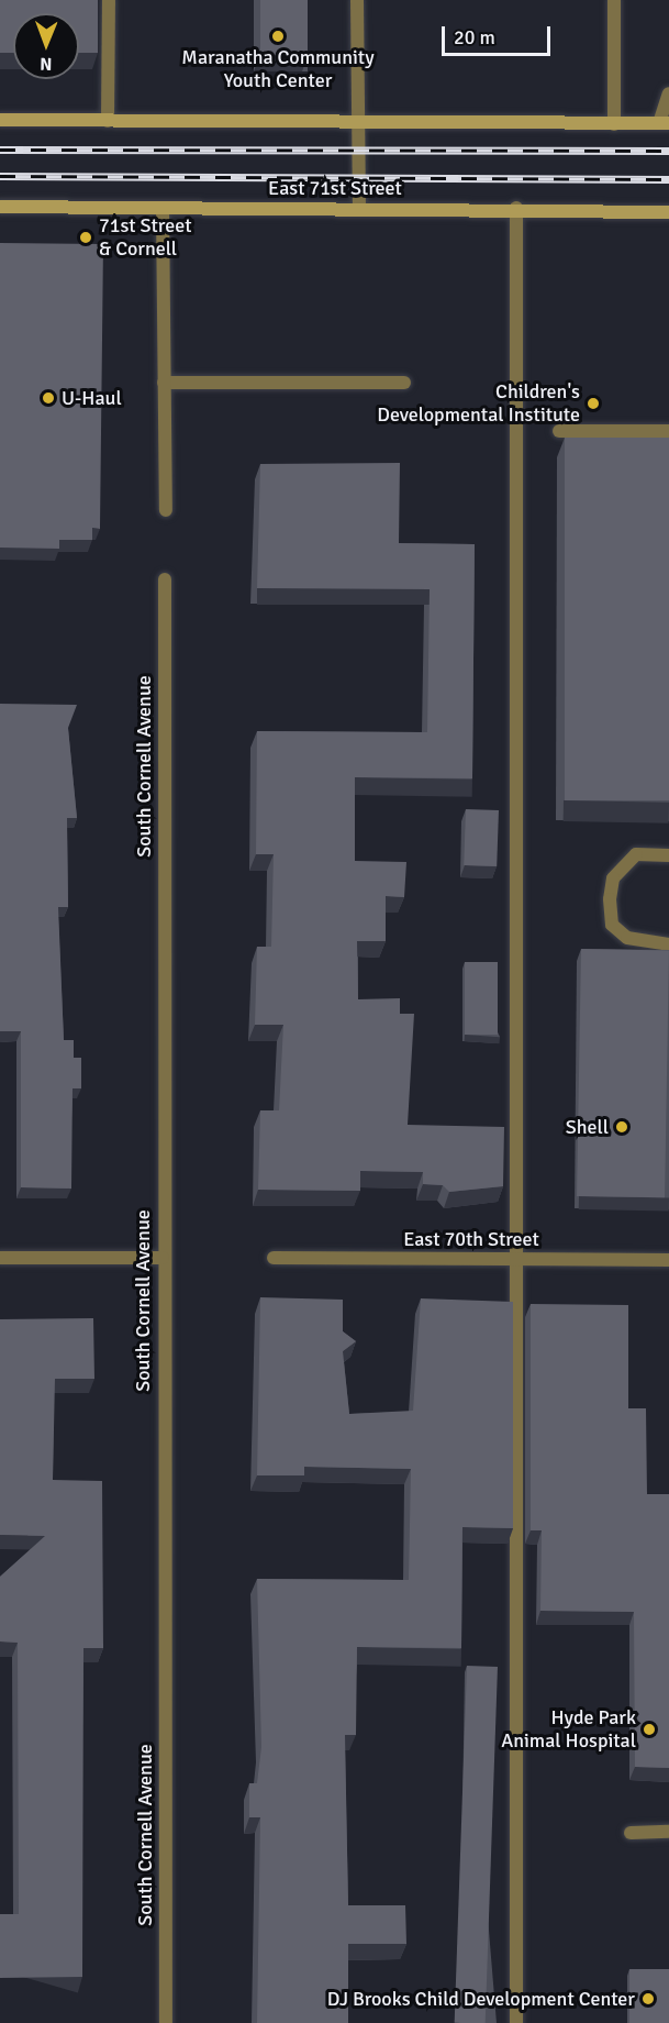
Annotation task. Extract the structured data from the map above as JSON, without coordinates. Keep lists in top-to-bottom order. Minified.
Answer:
{"streets":{"main road":["East 71st Street"],"street":["South Cornell Avenue","East 70th Street"]},"places":["Maranatha Community Youth Center","71st Street & Cornell","U-Haul","Children's Developmental Institute","Shell","Hyde Park Animal Hospital","DJ Brooks Child Development Center"],"scale_bar":"20 m","north":"bottom"}
